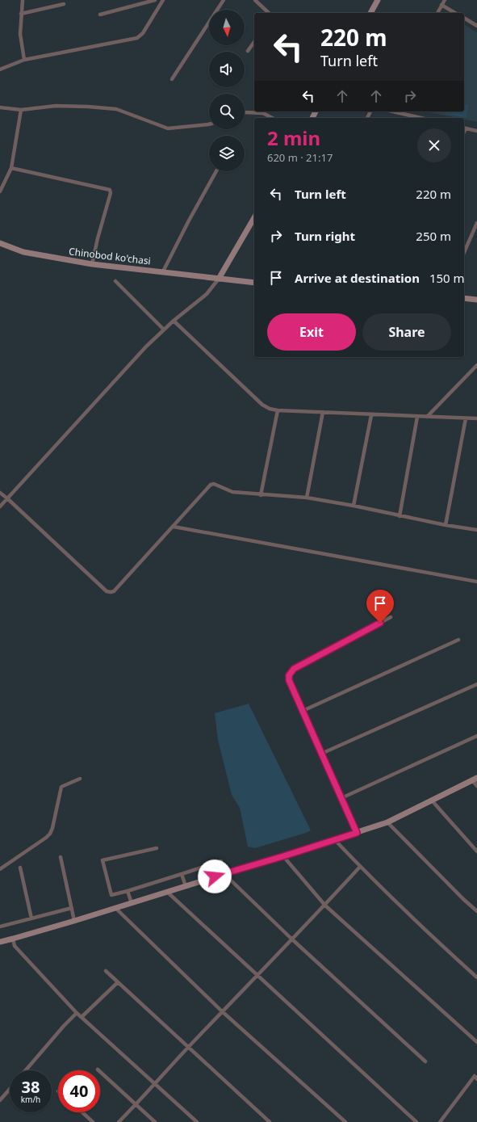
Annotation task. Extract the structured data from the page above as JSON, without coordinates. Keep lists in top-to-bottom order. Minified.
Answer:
{"streets":{"street":["Chinobod ko'chasi"]},"north":"bottom","page":{"turn":["220 m","Turn left"],"heading":["2 min","620 m · 21:17"],"list":[{"name":"Turn left","value":"220 m"},{"name":"Turn right","value":"250 m"},{"name":"Arrive at destination","value":"150 m"}],"buttons":["Exit","Share"],"speed":"38 km/h","limit":"40"}}
